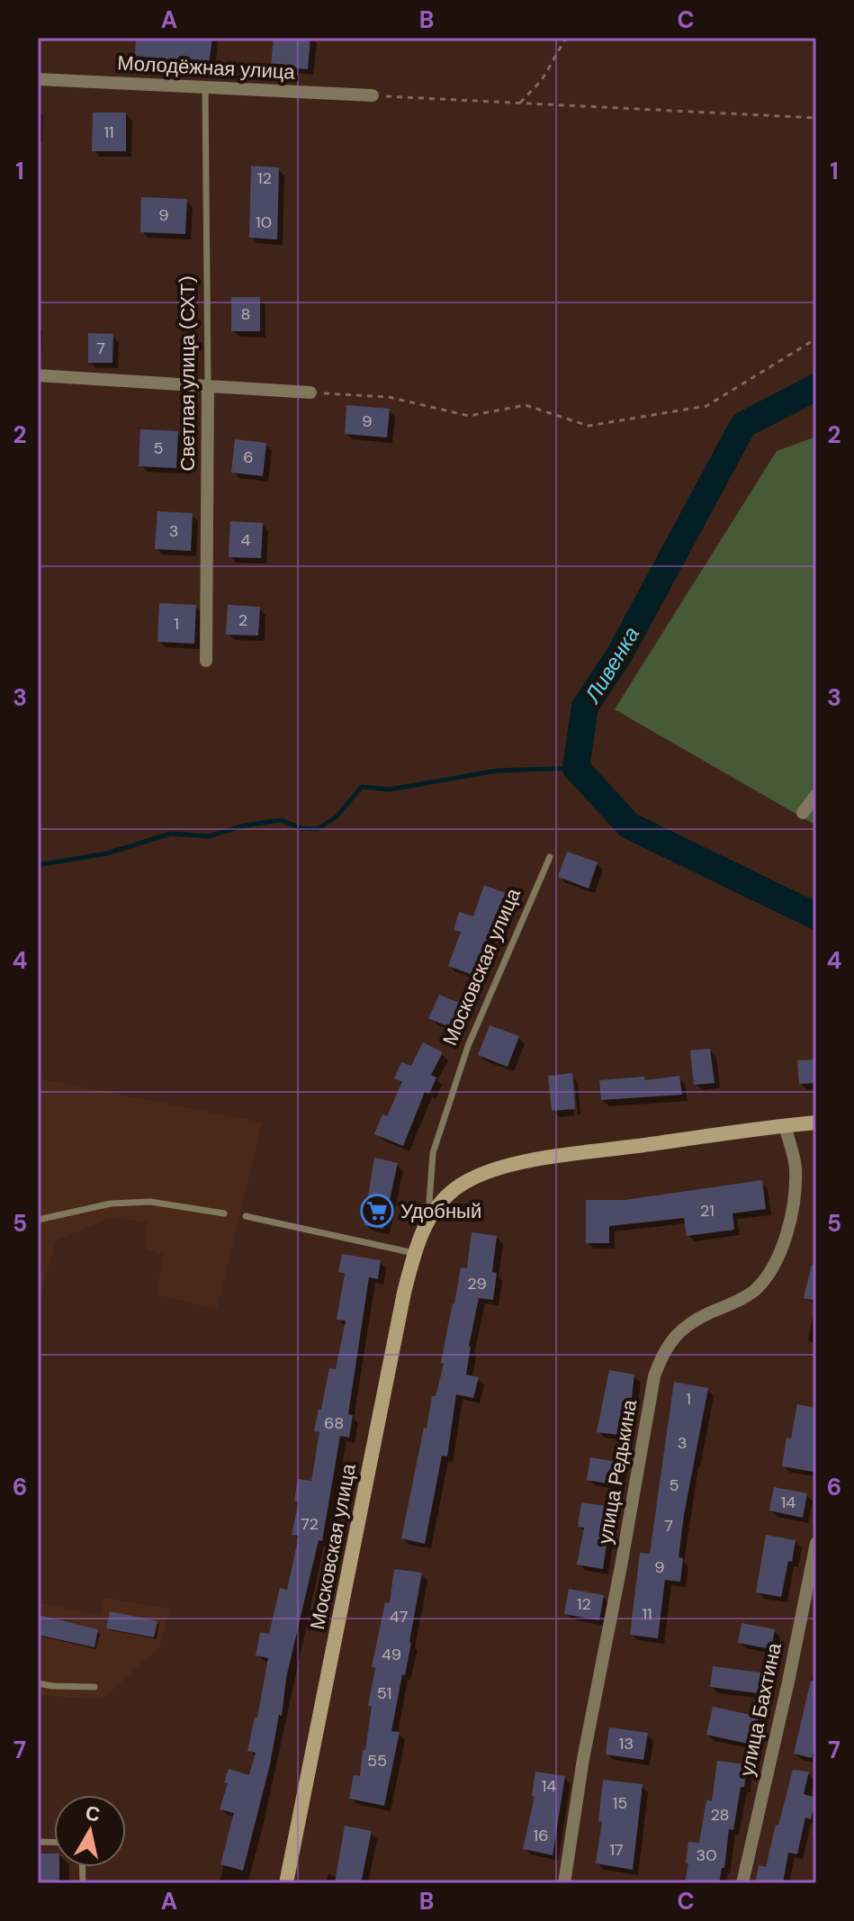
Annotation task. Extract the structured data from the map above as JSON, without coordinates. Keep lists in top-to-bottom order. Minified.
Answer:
{"streets":{"street":["Молодёжная улица","Светлая улица (СХТ)","Московская улица","улица Редькина","улица Бахтина"]},"crossings":[["Молодёжная улица","Светлая улица (СХТ)"],["Московская улица","улица Редькина"]],"water":["Ливенка"],"places":{"supermarket":["Удобный"]},"house_numbers":["11","12","9","10","8","7","9","5","6","3","4","2","1","21","29","1","68","3","5","14","72","7","9","12","11","47","49","51","13","55","14","15","28","16","17","30"],"north":"top","grid":{"columns":["A","B","C"],"rows":["1","2","3","4","5","6","7"]}}
